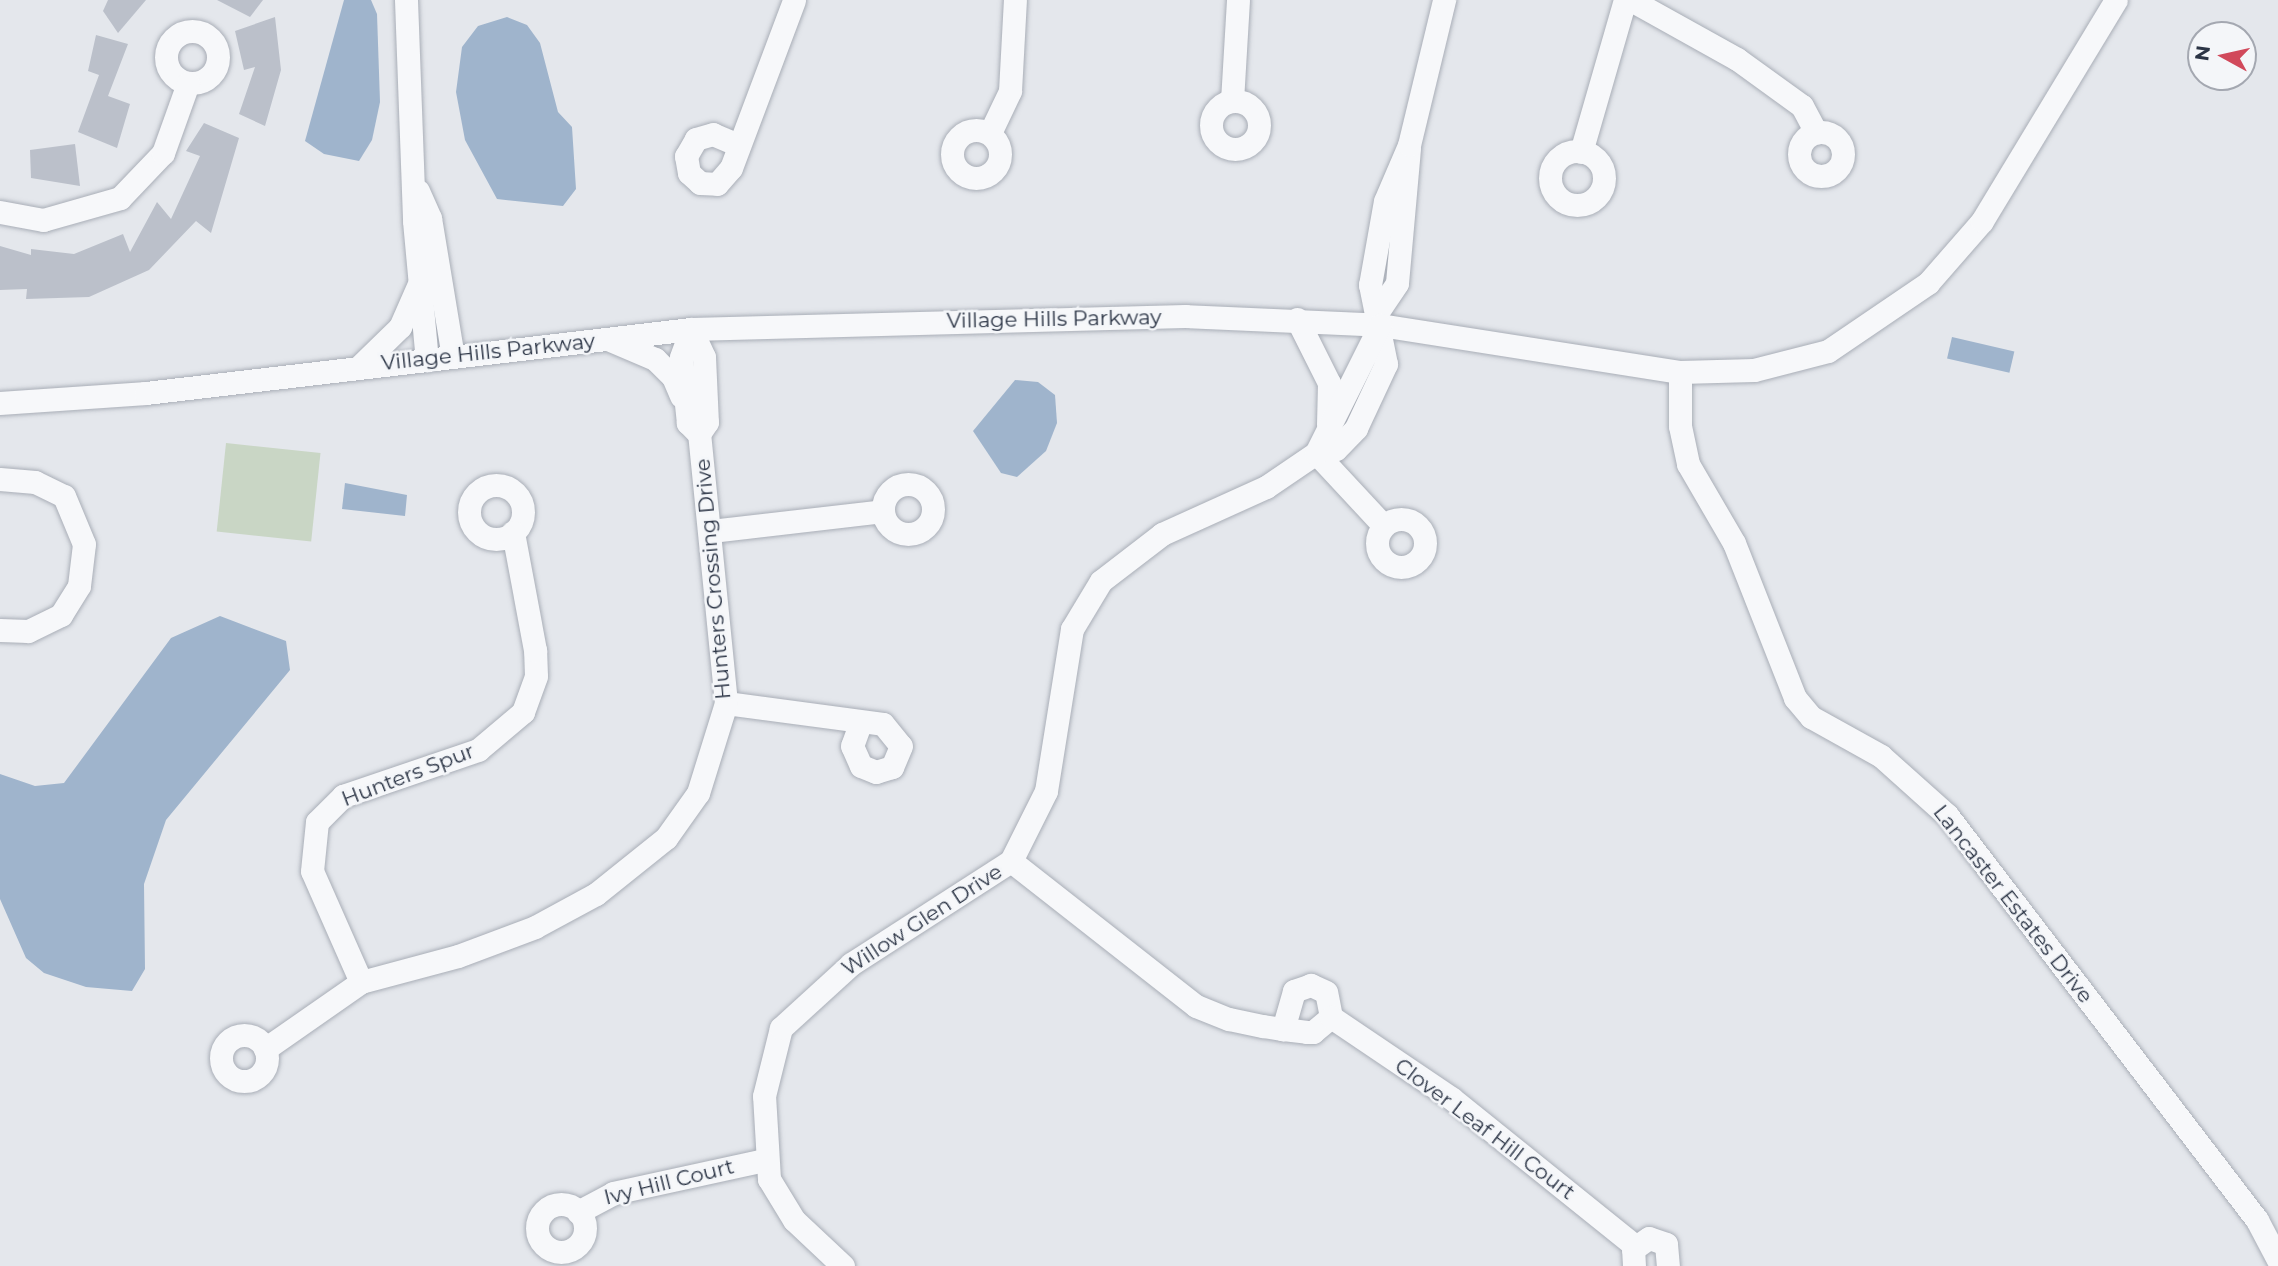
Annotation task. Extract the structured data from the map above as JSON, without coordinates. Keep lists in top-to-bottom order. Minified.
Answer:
{"streets":{"street":["Village Hills Parkway","Hunters Crossing Drive","Hunters Spur","Lancaster Estates Drive","Willow Glen Drive","Clover Leaf Hill Court","Ivy Hill Court"]},"crossings":[["Village Hills Parkway","Hunters Crossing Drive"],["Village Hills Parkway","Lancaster Estates Drive"],["Village Hills Parkway","Willow Glen Drive"],["Hunters Crossing Drive","Hunters Spur"],["Willow Glen Drive","Ivy Hill Court"]],"north":"left"}
